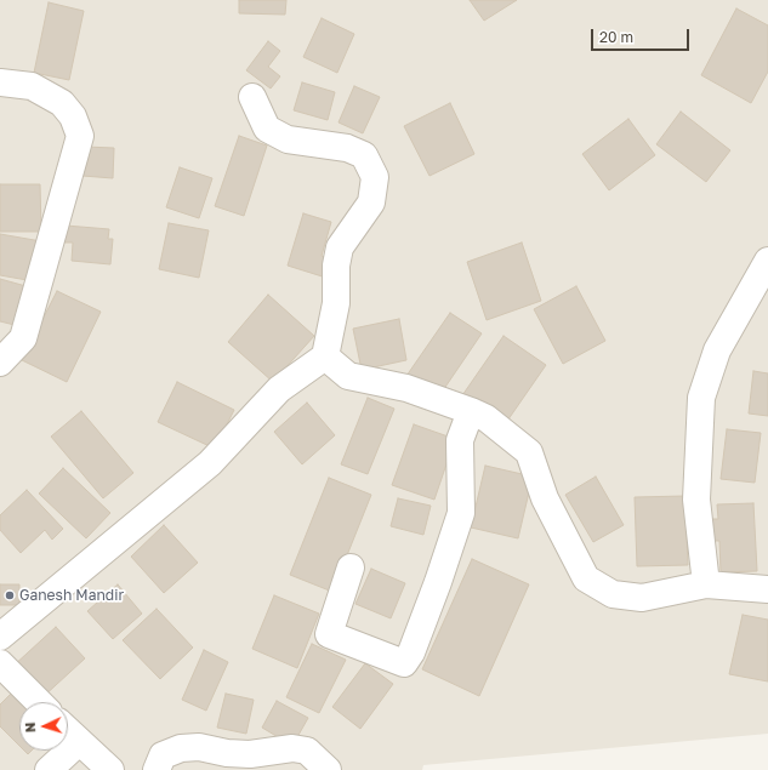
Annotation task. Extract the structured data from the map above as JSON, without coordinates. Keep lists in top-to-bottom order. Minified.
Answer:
{"places":["Ganesh Mandir"],"scale_bar":"20 m","north":"left"}
